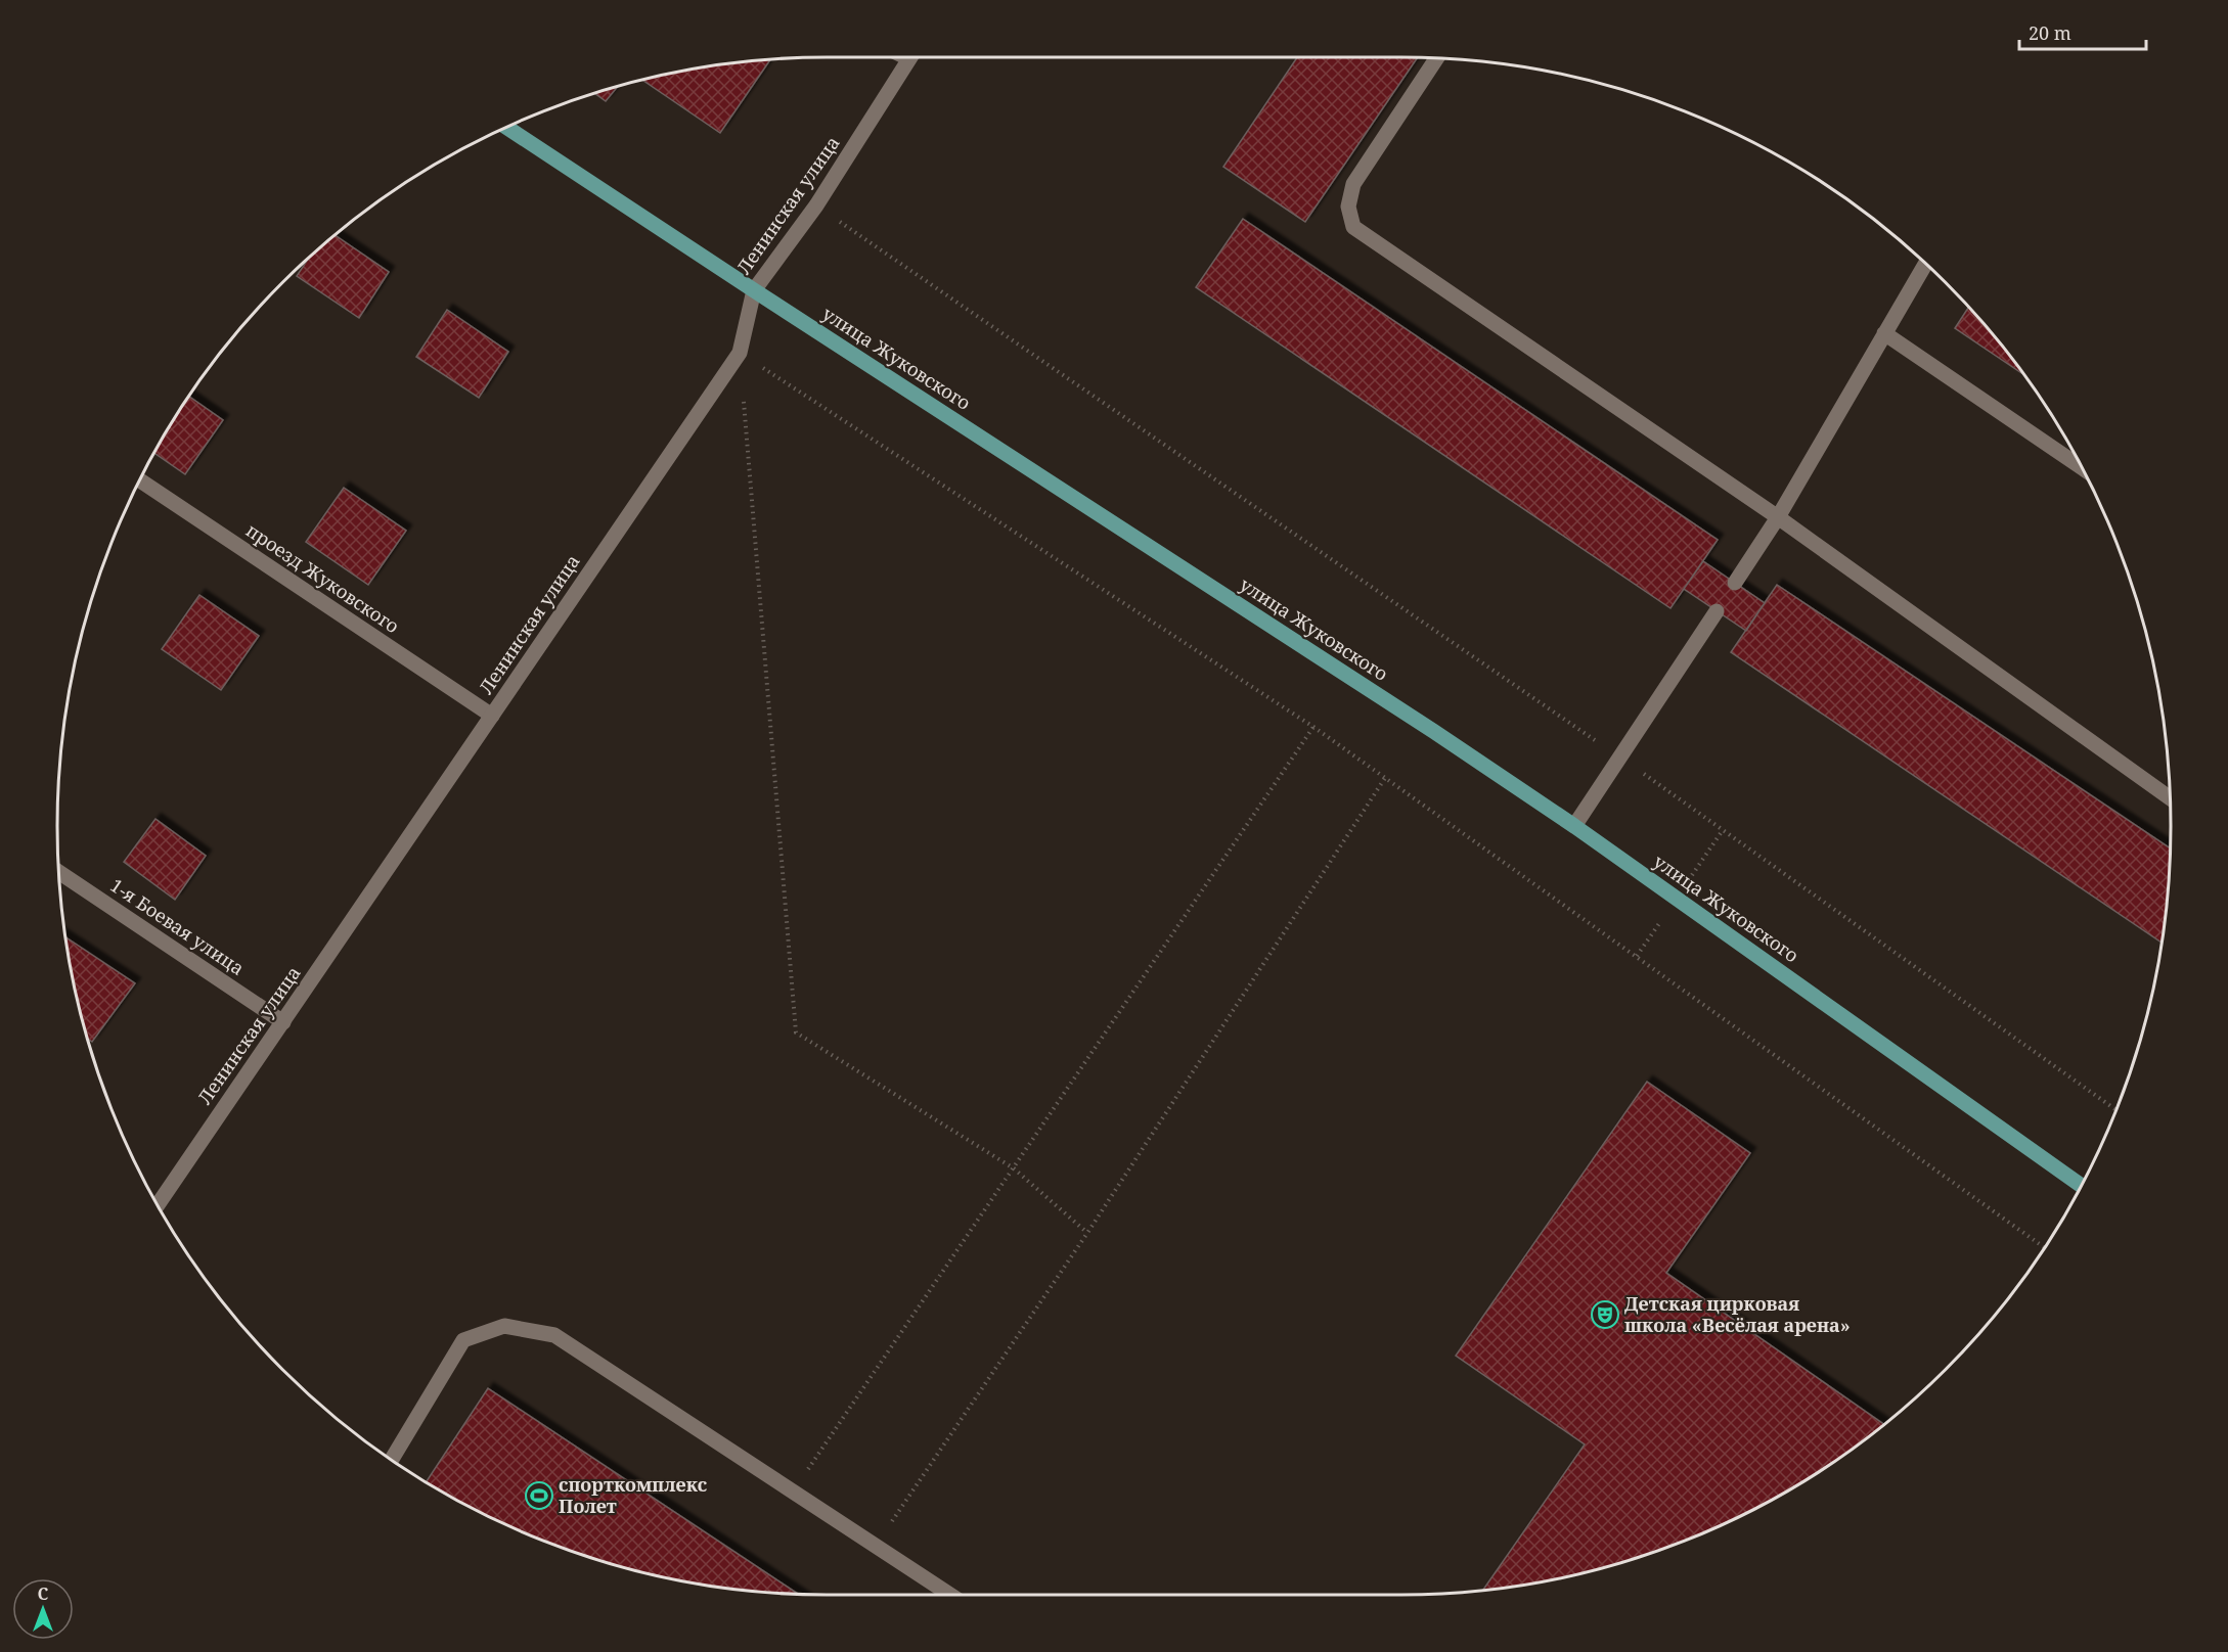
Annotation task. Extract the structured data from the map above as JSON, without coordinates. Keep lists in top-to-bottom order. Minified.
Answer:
{"streets":{"main road":["улица Жуковского"],"street":["Ленинская улица","проезд Жуковского","1-я Боевая улица"]},"crossings":[["Ленинская улица","улица Жуковского"],["Ленинская улица","проезд Жуковского"],["Ленинская улица","1-я Боевая улица"]],"places":{"theatre":["Детская цирковая школа «Весёлая арена»"],"sports":["спорткомплекс Полет"]},"scale_bar":"20 m","north":"top"}
